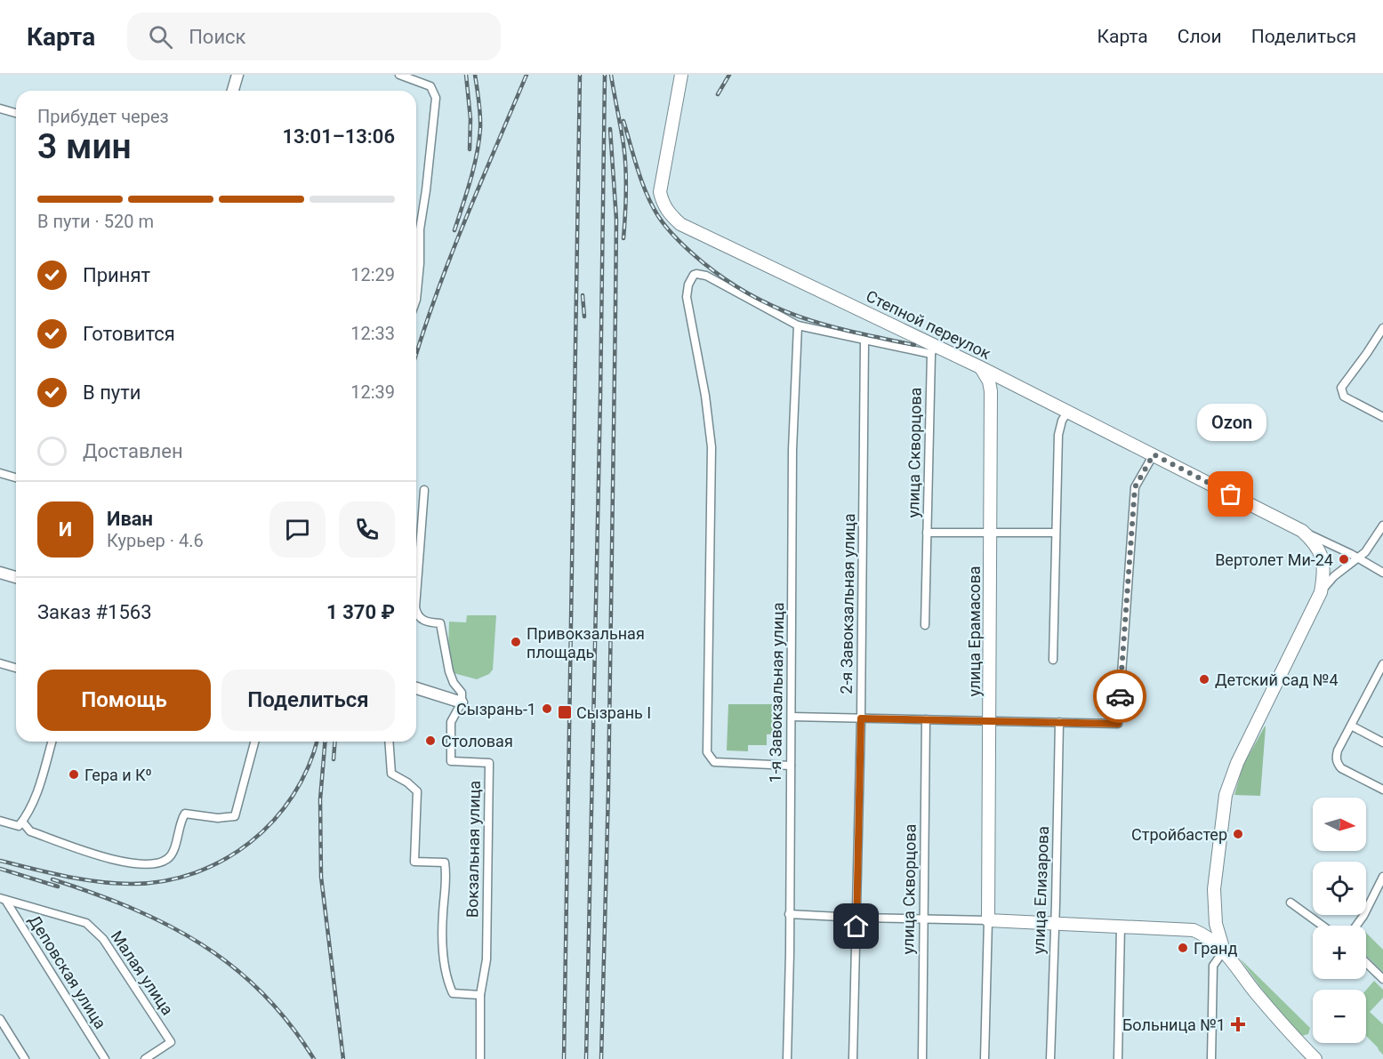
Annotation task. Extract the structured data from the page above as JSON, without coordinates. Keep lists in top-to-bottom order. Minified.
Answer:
{"streets":{"main road":["Степной переулок","улица Ерамасова"],"street":["улица Скворцова","2-я Завокзальная улица","1-я Завокзальная улица","Вокзальная улица","улица Елизарова","Деповская улица","Малая улица"]},"crossings":[["Степной переулок","улица Скворцова"],["Степной переулок","улица Ерамасова"],["Деповская улица","Малая улица"]],"places":{"other":["Ozon","Вертолет Ми-24","Привокзальная площадь","Детский сад №4","Сызрань-1","Столовая","Гера и К⁰","Стройбастер","Гранд"],"transit":["Сызрань I"],"health":["Больница №1"]},"north":"right","page":{"header":"Карта","search":"Поиск","nav":["Карта","Слои","Поделиться"],"heading":["3 мин","Прибудет через","13:01–13:06"],"panel":["Иван","Курьер · 4.6","Заказ #1563","1 370 ₽"],"bar":"В пути · 520 m","list":[["Принят","12:29"],["Готовится","12:33"],["В пути","12:39"],"Доставлен"],"bubble":"Ozon","round":"И","buttons":["Помощь","Поделиться"],"map_buttons":["+","−"]}}
